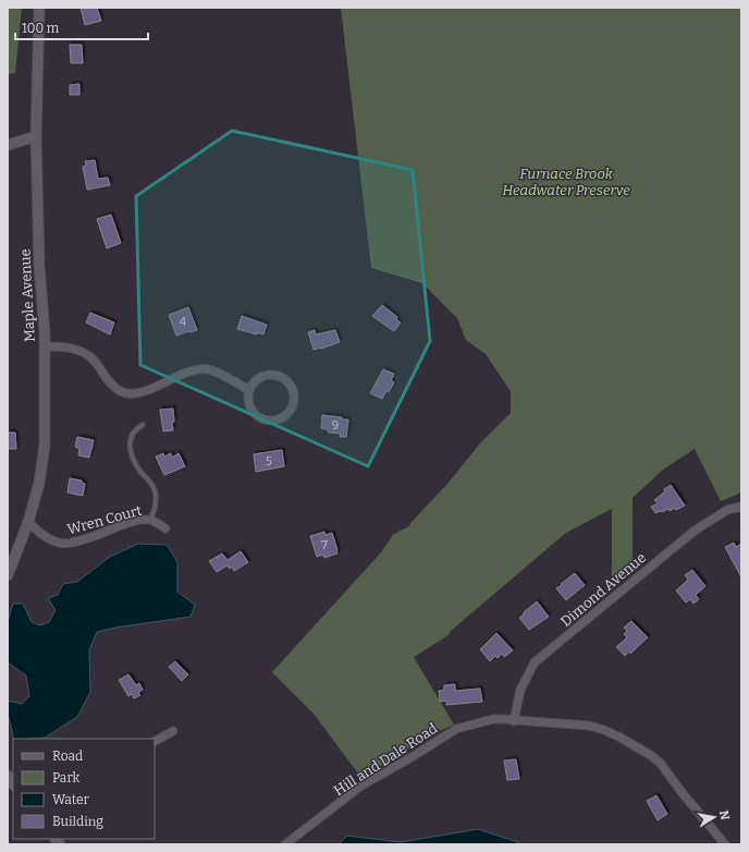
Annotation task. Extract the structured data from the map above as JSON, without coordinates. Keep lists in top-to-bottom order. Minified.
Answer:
{"streets":{"street":["Maple Avenue","Wren Court","Dimond Avenue","Hill and Dale Road"]},"crossings":[["Maple Avenue","Wren Court"],["Dimond Avenue","Hill and Dale Road"]],"parks":["Furnace Brook Headwater Preserve"],"house_numbers":["4","9","5","7"],"legend":["Road","Park","Water","Building"],"scale_bar":"100 m","north":"right"}
